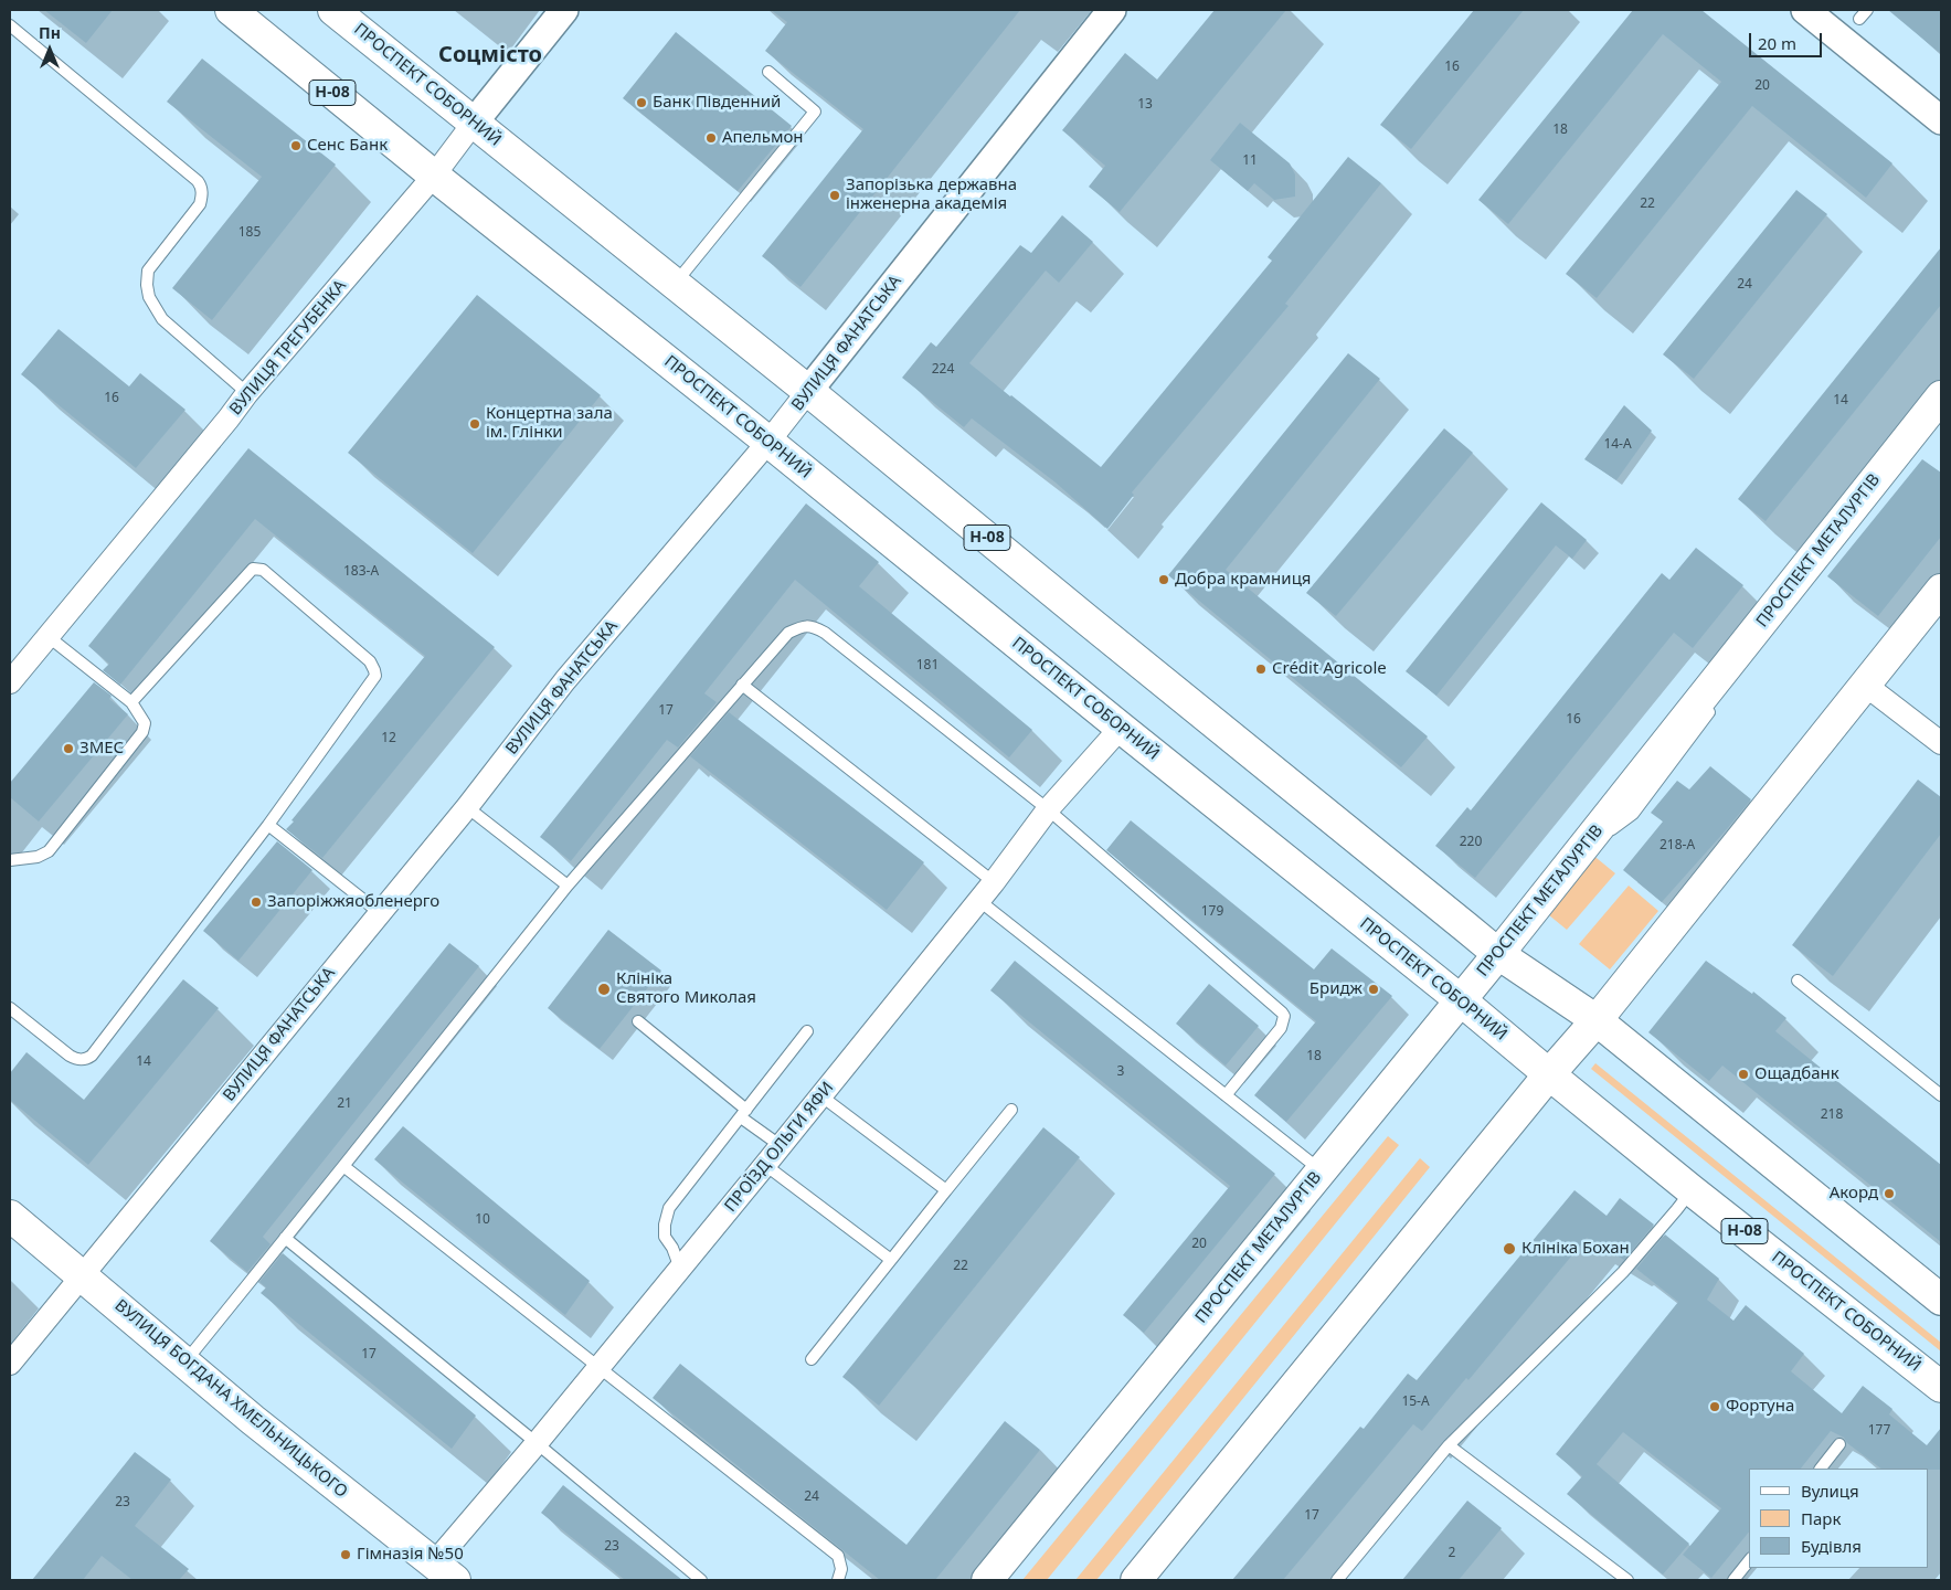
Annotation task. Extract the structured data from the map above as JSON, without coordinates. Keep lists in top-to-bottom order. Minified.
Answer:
{"streets":{"main road":["ПРОСПЕКТ СОБОРНИЙ","Н-08","ПРОСПЕКТ МЕТАЛУРГІВ","ВУЛИЦЯ БОГДАНА ХМЕЛЬНИЦЬКОГО"],"street":["ВУЛИЦЯ ФАНАТСЬКА","ВУЛИЦЯ ТРЕГУБЕНКА","ПРОЇЗД ОЛЬГИ ЯФИ"]},"crossings":[["ПРОСПЕКТ СОБОРНИЙ","ВУЛИЦЯ ФАНАТСЬКА"],["ПРОСПЕКТ СОБОРНИЙ","ВУЛИЦЯ ТРЕГУБЕНКА"],["ПРОСПЕКТ СОБОРНИЙ","ПРОСПЕКТ МЕТАЛУРГІВ"],["ПРОСПЕКТ СОБОРНИЙ","ПРОЇЗД ОЛЬГИ ЯФИ"],["ВУЛИЦЯ ФАНАТСЬКА","ВУЛИЦЯ БОГДАНА ХМЕЛЬНИЦЬКОГО"],["ПРОЇЗД ОЛЬГИ ЯФИ","ВУЛИЦЯ БОГДАНА ХМЕЛЬНИЦЬКОГО"]],"districts":["Соцмісто"],"places":["Банк Південний","Апельмон","Сенс Банк","Запорізька державна інженерна академія","Концертна зала ім. Глінки","Добра крамниця","Crédit Agricole","ЗМЕС","Запоріжжяобленерго","Клініка Святого Миколая","Бридж","Ощадбанк","Акорд","Клініка Бохан","Фортуна","Гімназія №50"],"house_numbers":["16","20","13","18","11","22","185","24","224","16","14","14-А","183-А","181","17","16","12","220","218-А","179","18","14","3","21","218","10","20","22","17","15-А","177","24","23","17","23","2"],"legend":["Вулиця","Парк","Будівля"],"scale_bar":"20 m","north":"top"}
